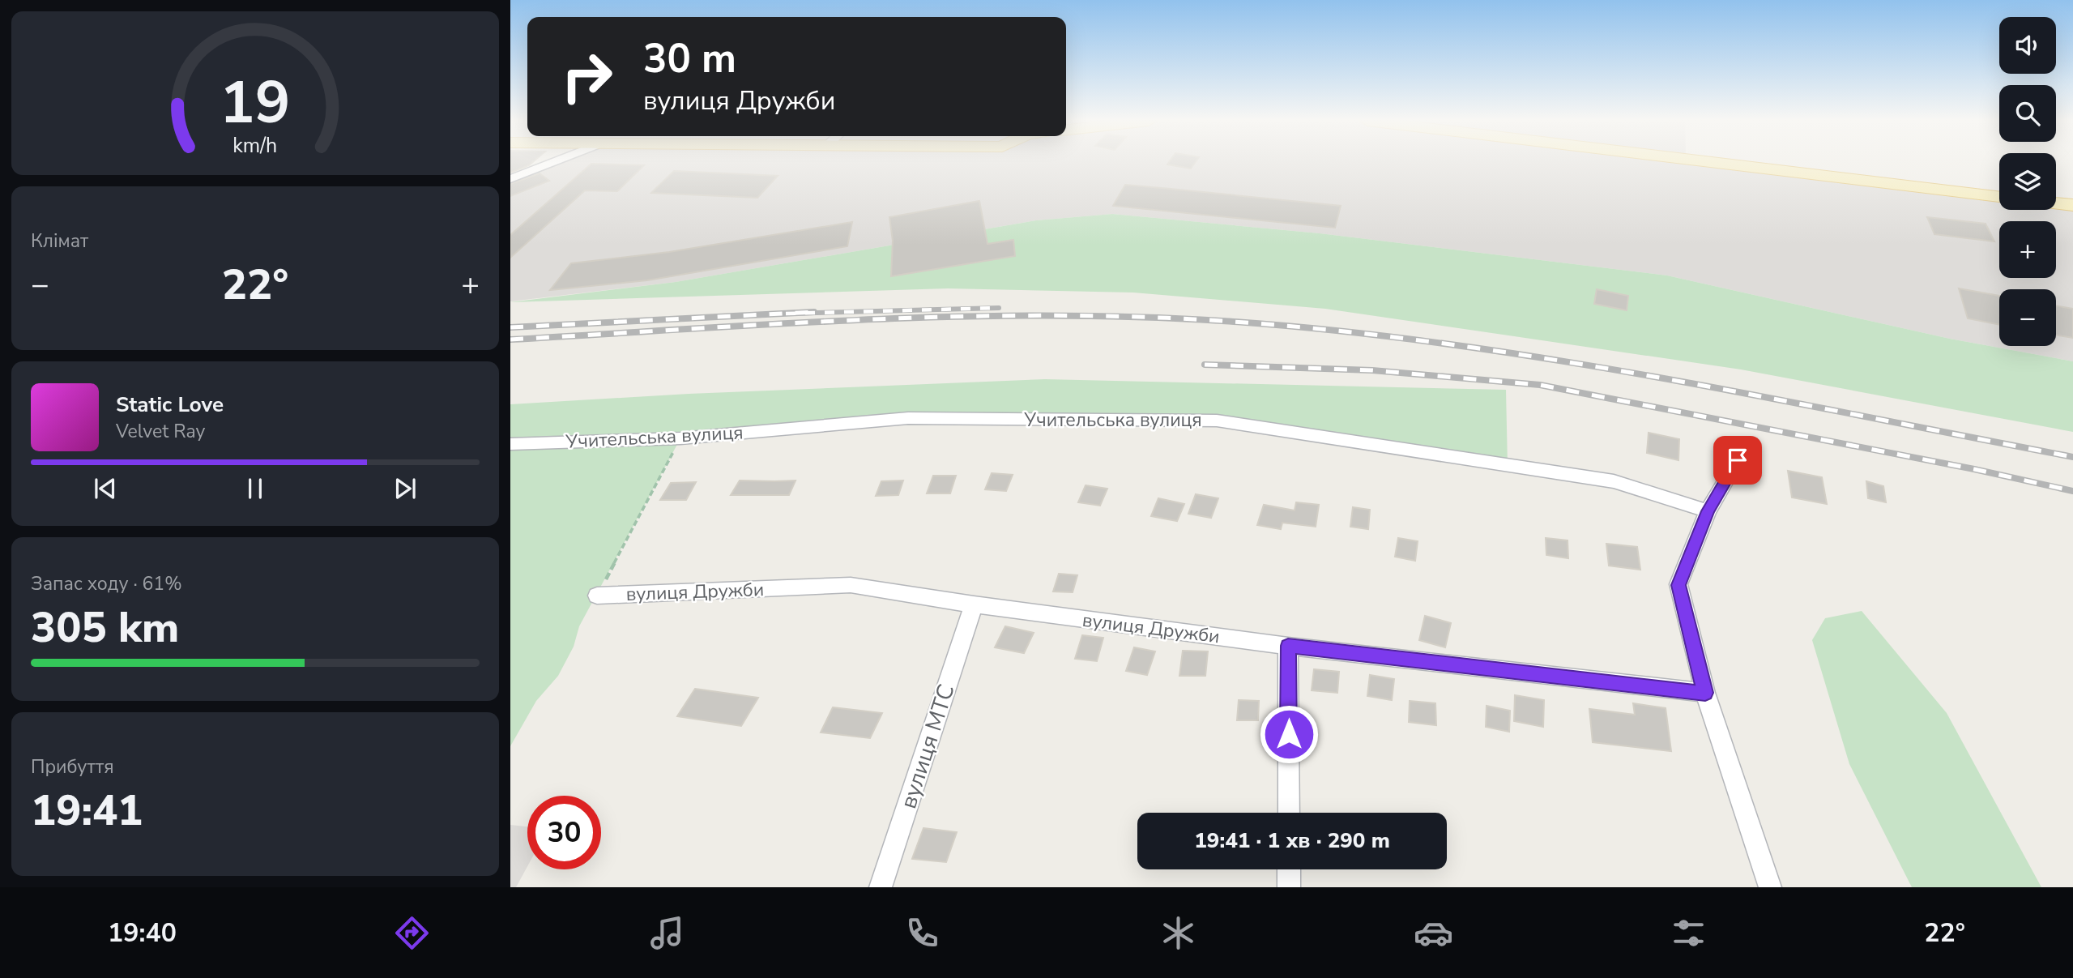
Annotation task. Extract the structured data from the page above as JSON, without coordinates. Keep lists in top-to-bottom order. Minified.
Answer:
{"streets":{"street":["Учительська вулиця","вулиця Дружби","вулиця МТС"]},"crossings":[["вулиця Дружби","вулиця МТС"]],"page":{"map_buttons":["+","−"],"turn":["30 m","вулиця Дружби"],"tile":["Клімат",["Запас ходу · 61%","305 km"],["Прибуття","19:41"]],"heat":["−","22°","+"],"song":["Static Love","Velvet Ray"],"limit":"30","trip":"19:41 · 1 хв · 290 m","tabs":["19:40","22°"],"gauge":["19","km/h"]}}
